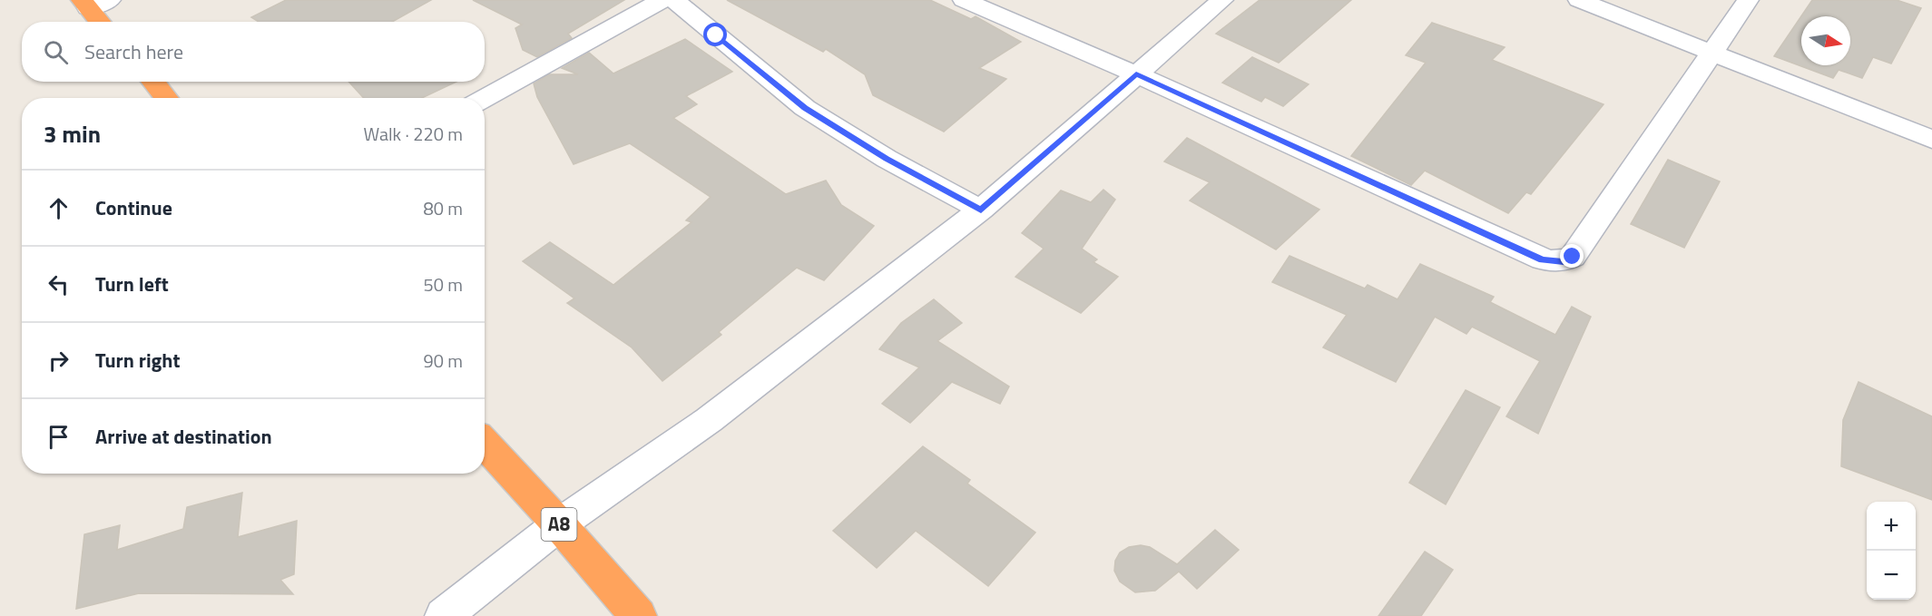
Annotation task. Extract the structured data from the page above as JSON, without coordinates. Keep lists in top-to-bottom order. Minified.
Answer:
{"streets":{"highway":["A8"]},"north":"right","page":{"search":"Search here","heading":["3 min","Walk · 220 m"],"list":[["Continue","80 m"],["Turn left","50 m"],["Turn right","90 m"],"Arrive at destination"],"map_buttons":["+","−"]}}
